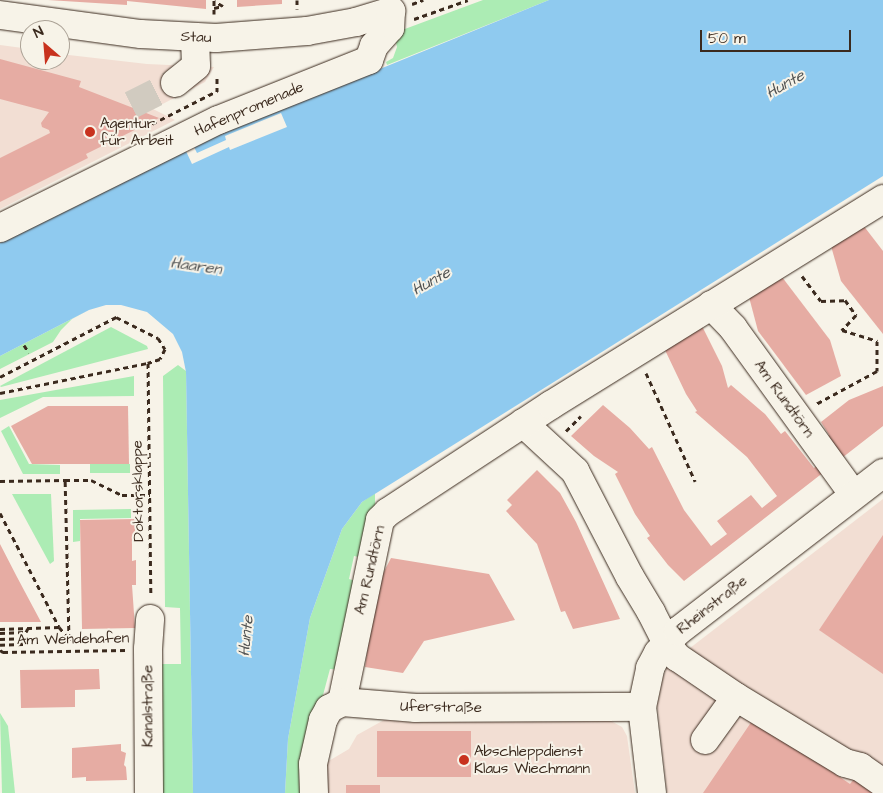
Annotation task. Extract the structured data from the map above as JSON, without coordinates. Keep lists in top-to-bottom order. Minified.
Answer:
{"streets":{"street":["Stau","Hafenpromenade","Am Rundtörn","Rheinstraße","Kanalstraße","Uferstraße"],"path":["Doktorsklappe","Am Wendehafen"]},"crossings":[["Stau","Hafenpromenade"],["Am Rundtörn","Rheinstraße"],["Am Rundtörn","Uferstraße"],["Doktorsklappe","Am Wendehafen"],["Doktorsklappe","Kanalstraße"],["Rheinstraße","Uferstraße"],["Am Wendehafen","Kanalstraße"]],"water":["Hunte","Haaren"],"places":["Agentur für Arbeit","Abschleppdienst Klaus Wiechmann"],"scale_bar":"50 m","north":"top left"}
